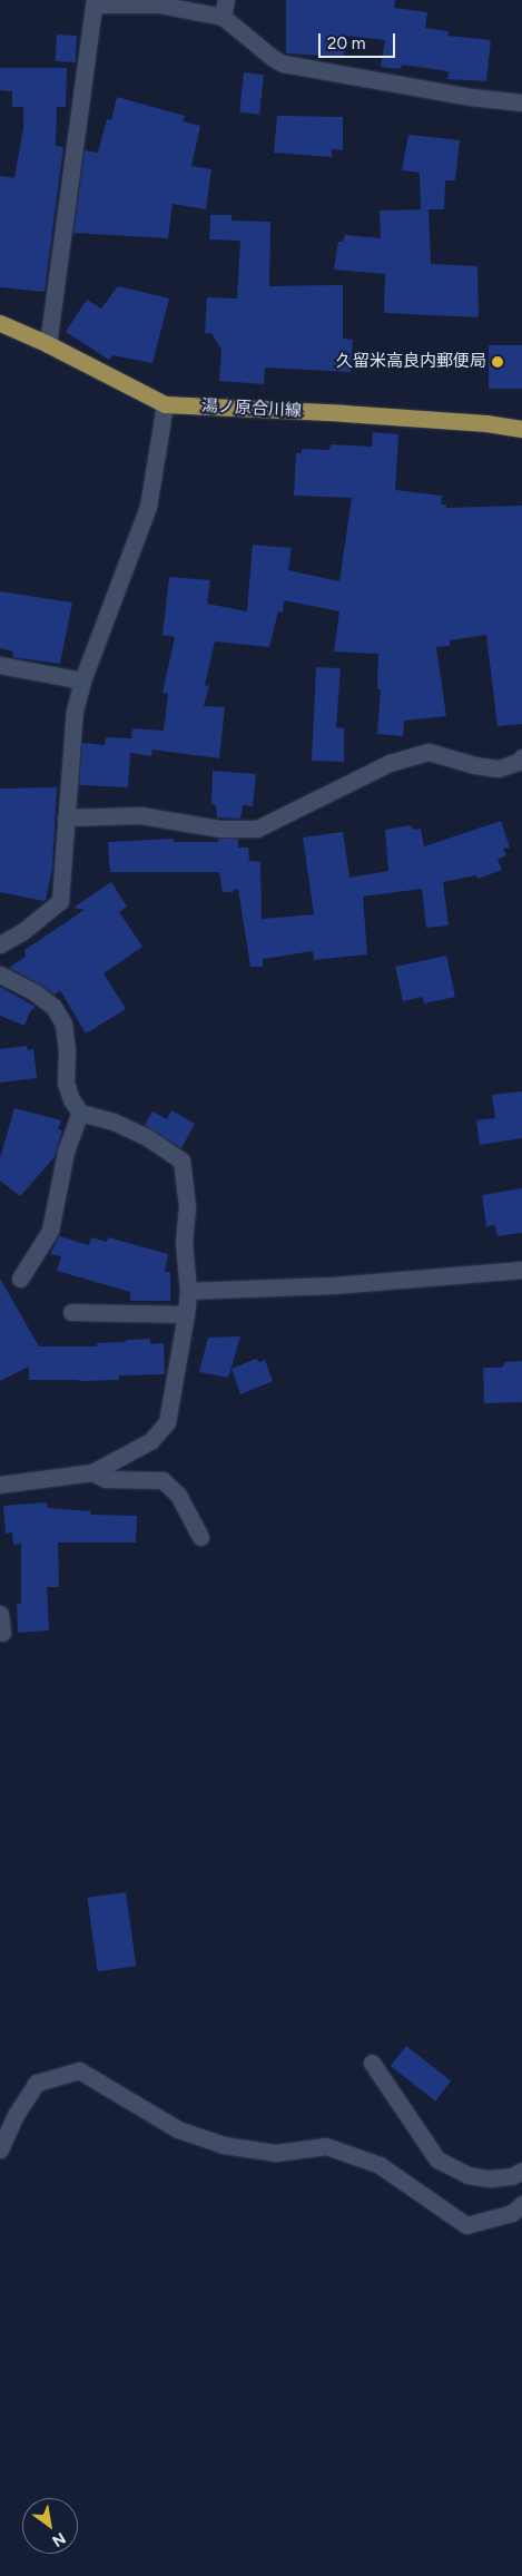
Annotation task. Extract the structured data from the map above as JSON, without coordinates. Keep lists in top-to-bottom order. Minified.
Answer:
{"streets":{"main road":["湯ノ原合川線"]},"places":["久留米高良内郵便局"],"scale_bar":"20 m","north":"bottom right"}
